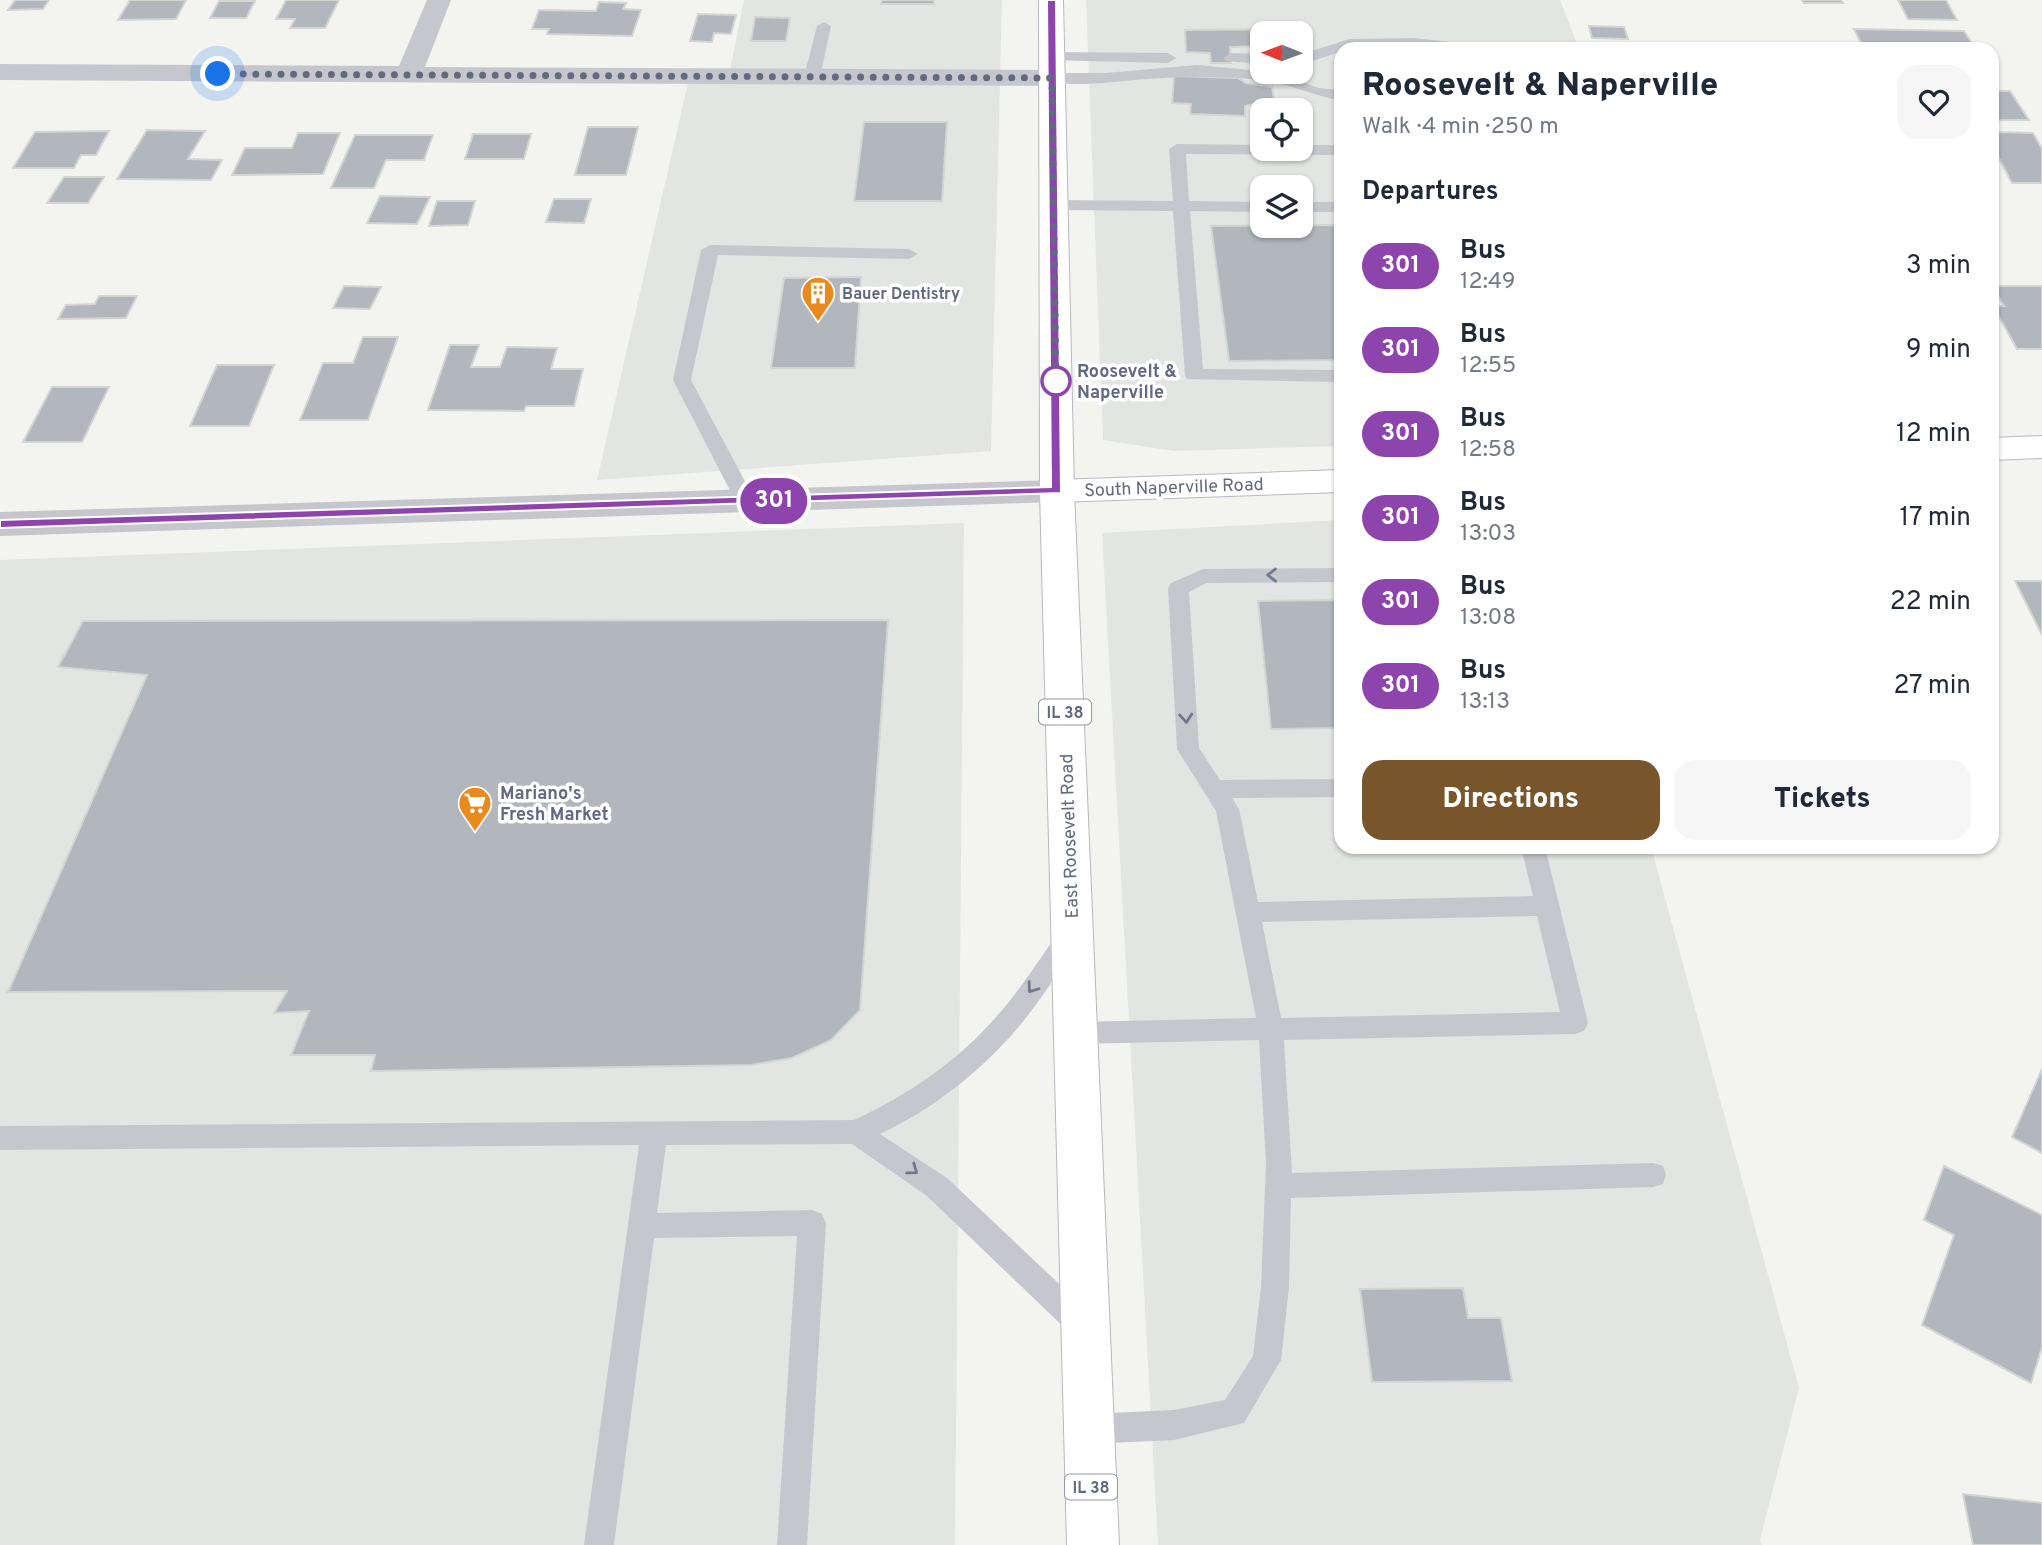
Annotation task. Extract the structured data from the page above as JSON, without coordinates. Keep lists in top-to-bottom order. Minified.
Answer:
{"streets":{"main road":["South Naperville Road","IL 38","East Roosevelt Road"]},"crossings":[["South Naperville Road","East Roosevelt Road"]],"places":{"building":["Bauer Dentistry"],"other":["Roosevelt & Naperville"],"supermarket":["Mariano's Fresh Market"]},"lines":["bus line 301"],"north":"left","page":{"on_map":"301","heading":[["Roosevelt & Naperville","Walk · 4 min · 250 m"],"Departures"],"list":[{"mark":"301","name":"Bus","note":"12:49","value":"3 min"},{"mark":"301","name":"Bus","note":"12:55","value":"9 min"},{"mark":"301","name":"Bus","note":"12:58","value":"12 min"},{"mark":"301","name":"Bus","note":"13:03","value":"17 min"},{"mark":"301","name":"Bus","note":"13:08","value":"22 min"},{"mark":"301","name":"Bus","note":"13:13","value":"27 min"}],"buttons":["Directions","Tickets"]}}
